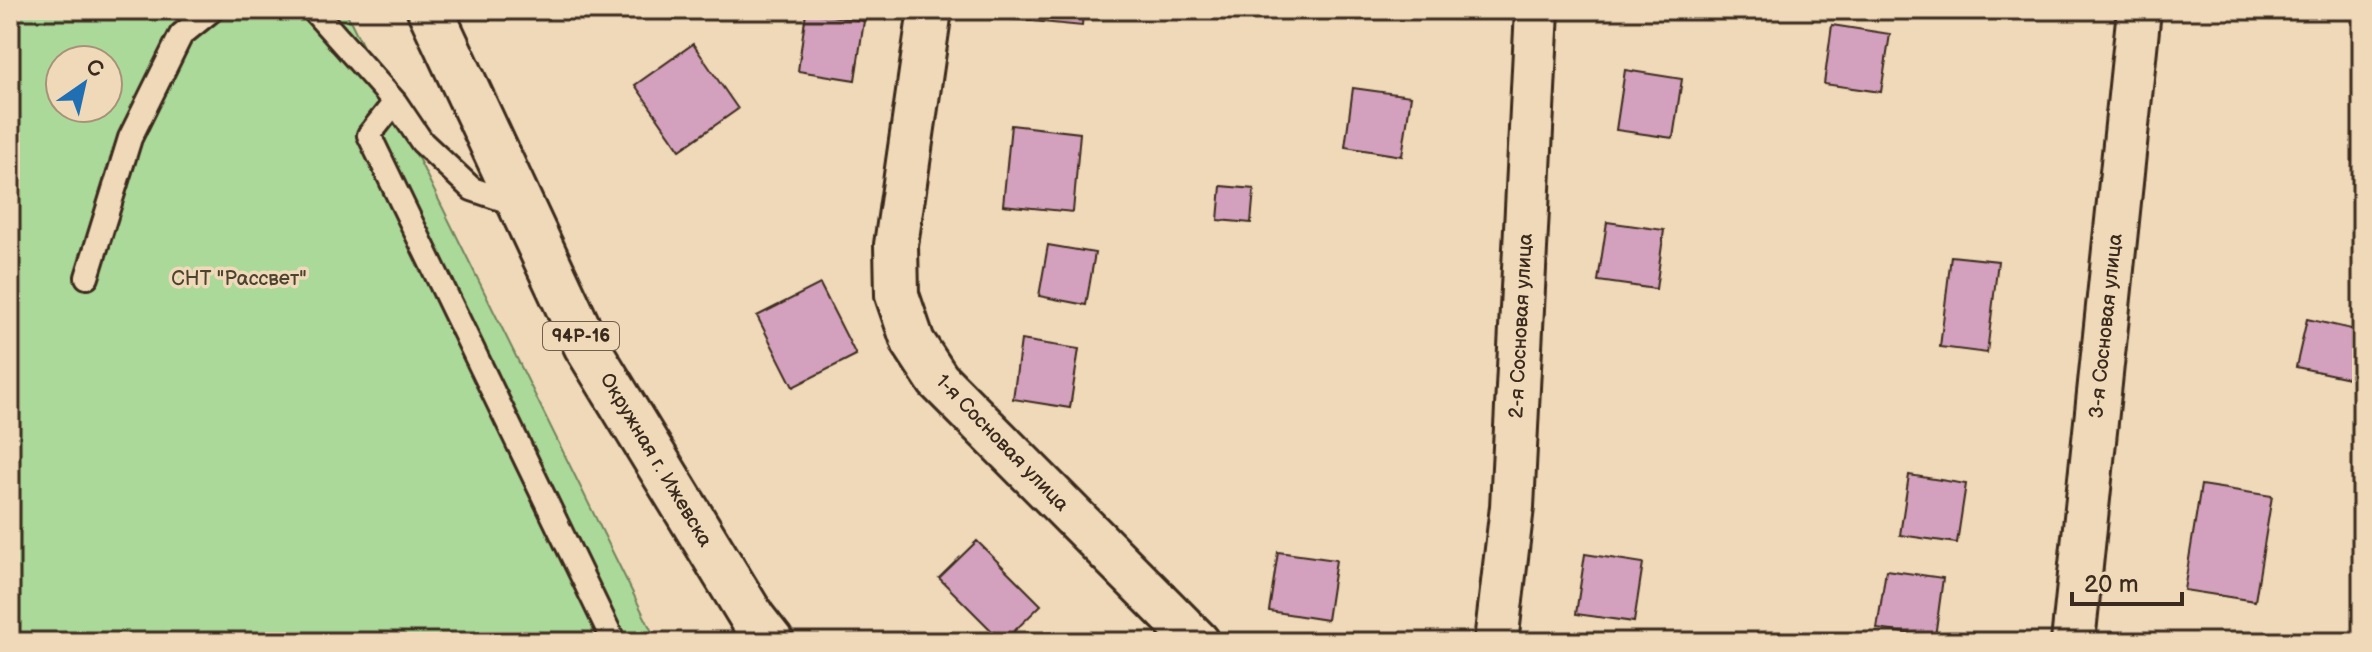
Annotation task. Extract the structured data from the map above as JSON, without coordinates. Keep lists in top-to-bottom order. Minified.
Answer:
{"streets":{"main road":["94Р-16","Окружная г. Ижевска"],"street":["2-я Сосновая улица","3-я Сосновая улица","1-я Сосновая улица"]},"parks":["СНТ \"Рассвет\""],"scale_bar":"20 m","north":"top right"}
